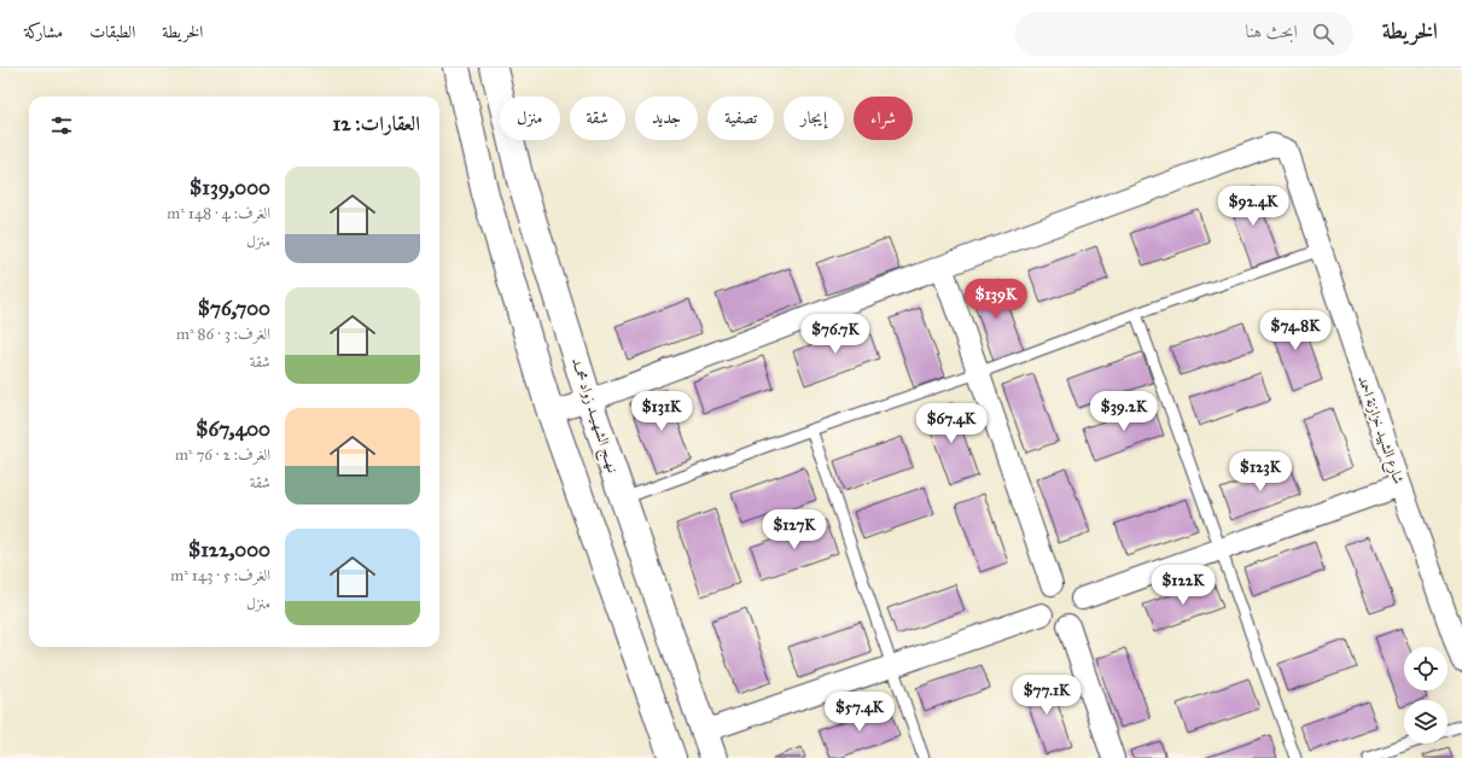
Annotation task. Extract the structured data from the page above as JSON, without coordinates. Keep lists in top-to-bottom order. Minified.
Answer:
{"streets":{"main road":["نـهــج الشـهـيــد زواد محمــد"],"street":["شارع الشهيد خزازنة احمد"]},"page":{"header":"الخريطة","search":"ابحث هنا","nav":["الخريطة","الطبقات","مشاركة"],"chip":["شراء","إيجار","تصفية","جديد","شقة","منزل"],"heading":"العقارات: 12","list":[{"name":"$139,000","note":"الغرف: 4 · 148 m² · منزل"},{"name":"$76,700","note":"الغرف: 3 · 86 m² · شقة"},{"name":"$67,400","note":"الغرف: 2 · 76 m² · شقة"},{"name":"$122,000","note":"الغرف: 5 · 143 m² · منزل"}],"price":["$92.4K","$139K","$74.8K","$76.7K","$131K","$39.2K","$67.4K","$123K","$127K","$122K","$77.1K","$57.4K"]}}
